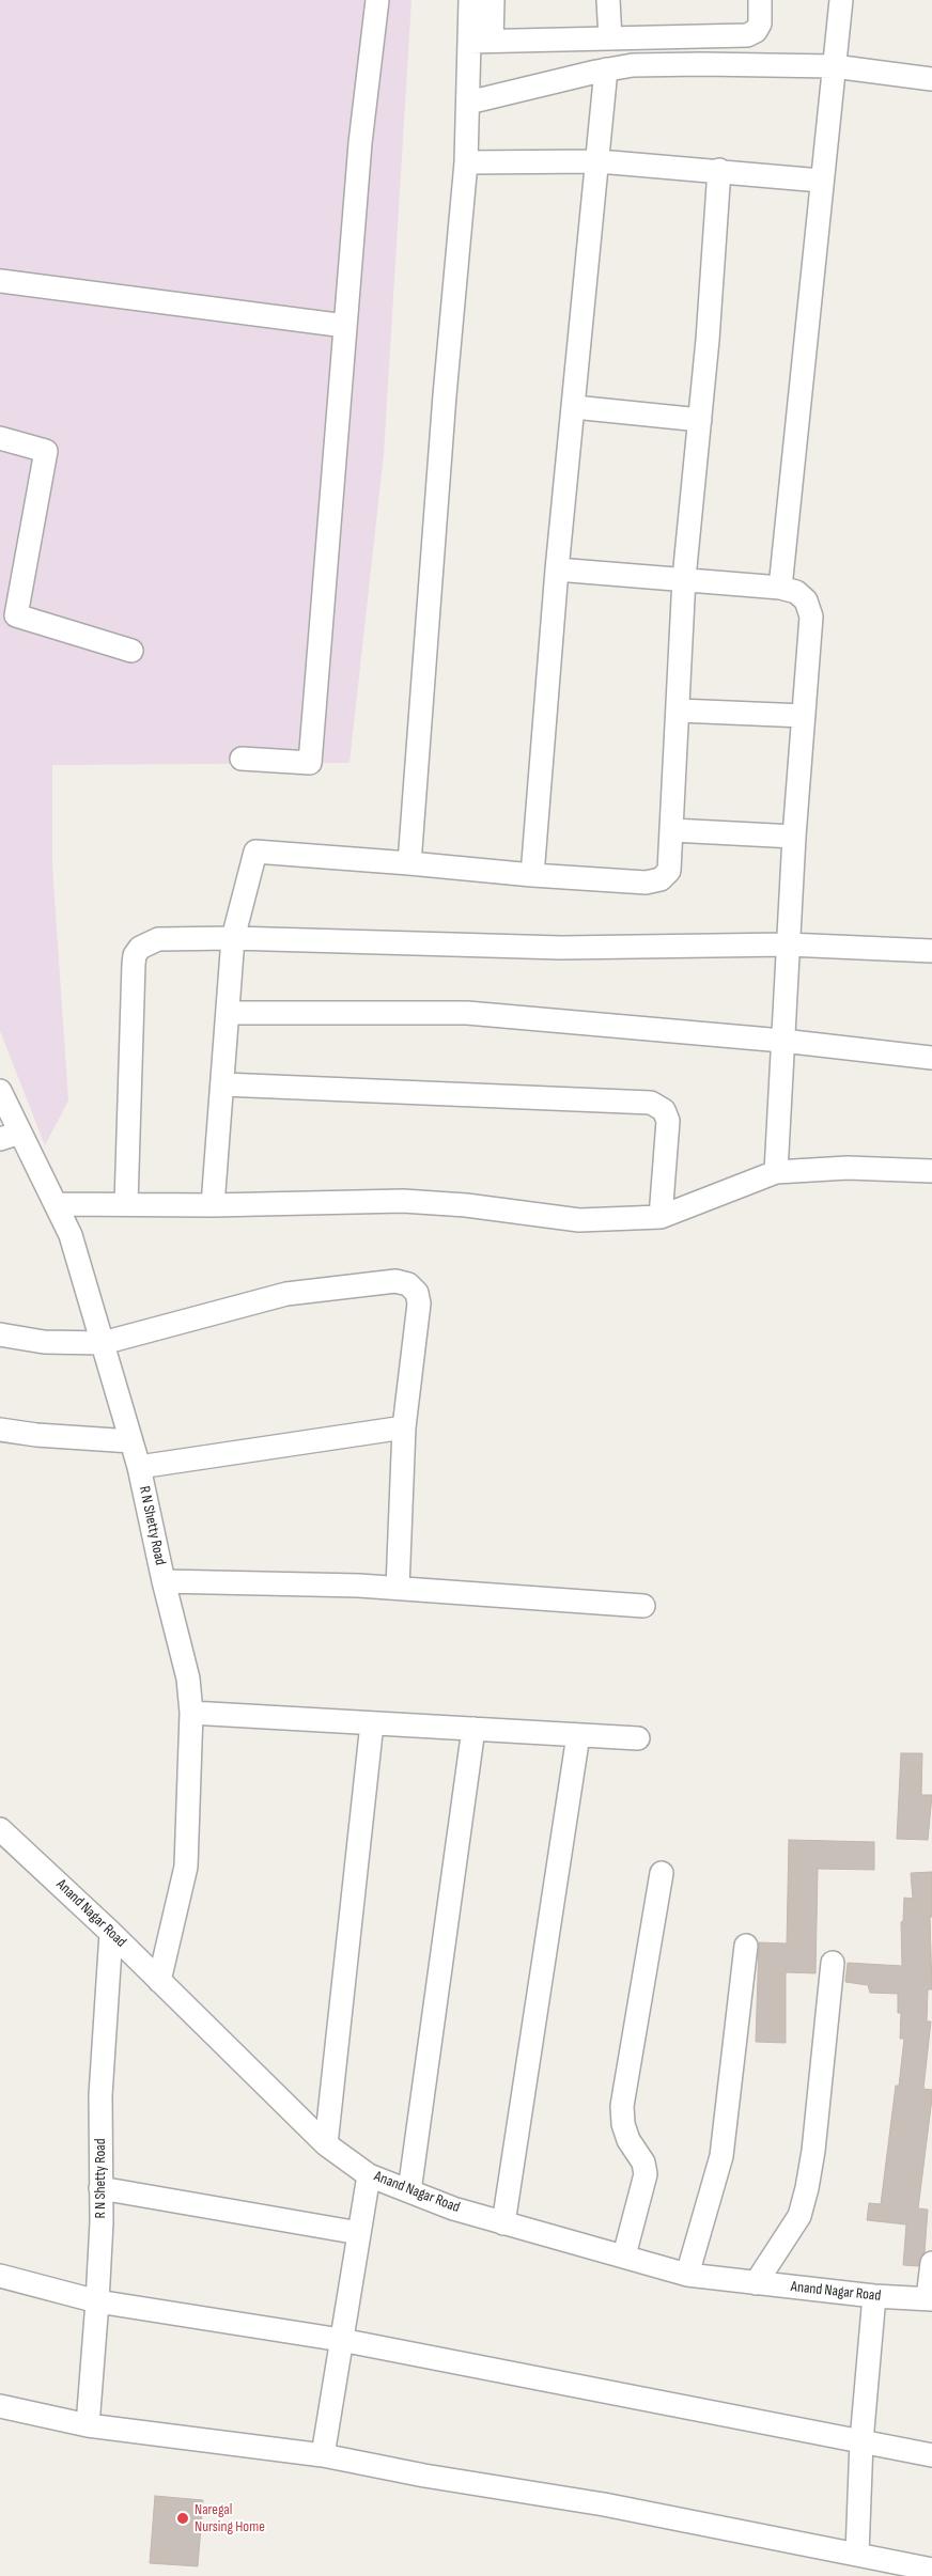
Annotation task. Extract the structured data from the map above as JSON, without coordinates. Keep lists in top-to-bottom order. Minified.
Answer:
{"streets":{"street":["R N Shetty Road","Anand Nagar Road"]},"crossings":[["R N Shetty Road","Anand Nagar Road"]],"places":["Naregal Nursing Home"]}
